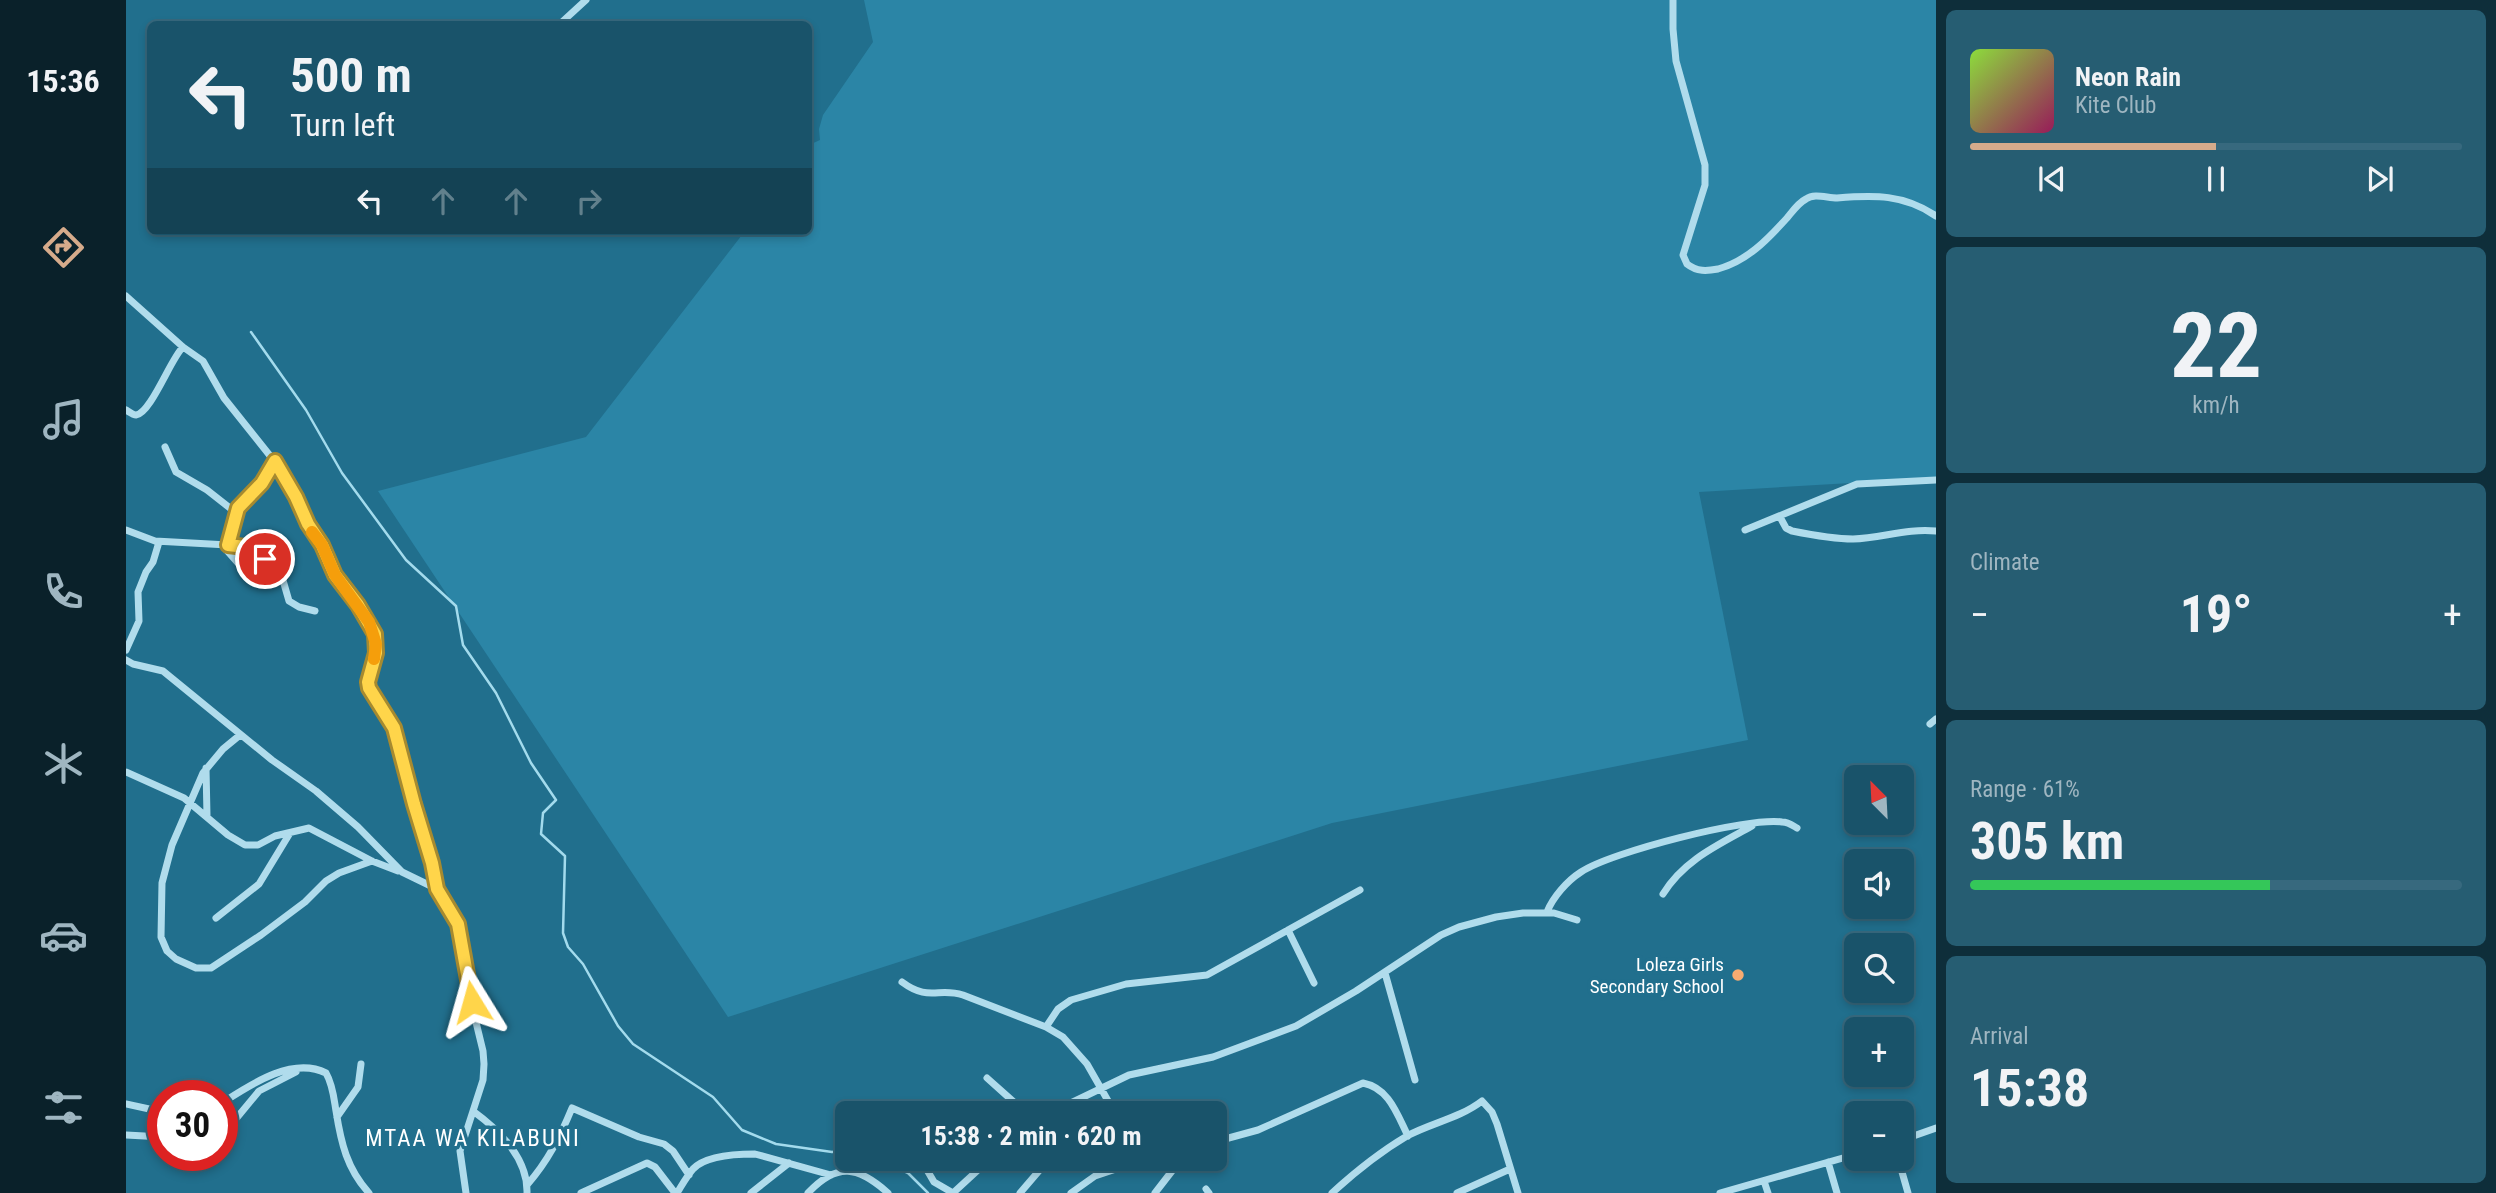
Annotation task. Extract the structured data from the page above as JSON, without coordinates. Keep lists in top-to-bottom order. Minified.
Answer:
{"districts":["MTAA WA KILABUNI"],"places":["Loleza Girls Secondary School"],"north":"top left","page":{"tabs":"15:36","turn":["500 m","Turn left"],"song":["Neon Rain","Kite Club"],"tile":[["22","km/h"],"Climate",["Range · 61%","305 km"],["Arrival","15:38"]],"heat":["−","19°","+"],"map_buttons":["+","−"],"limit":"30","trip":"15:38 · 2 min · 620 m"}}
